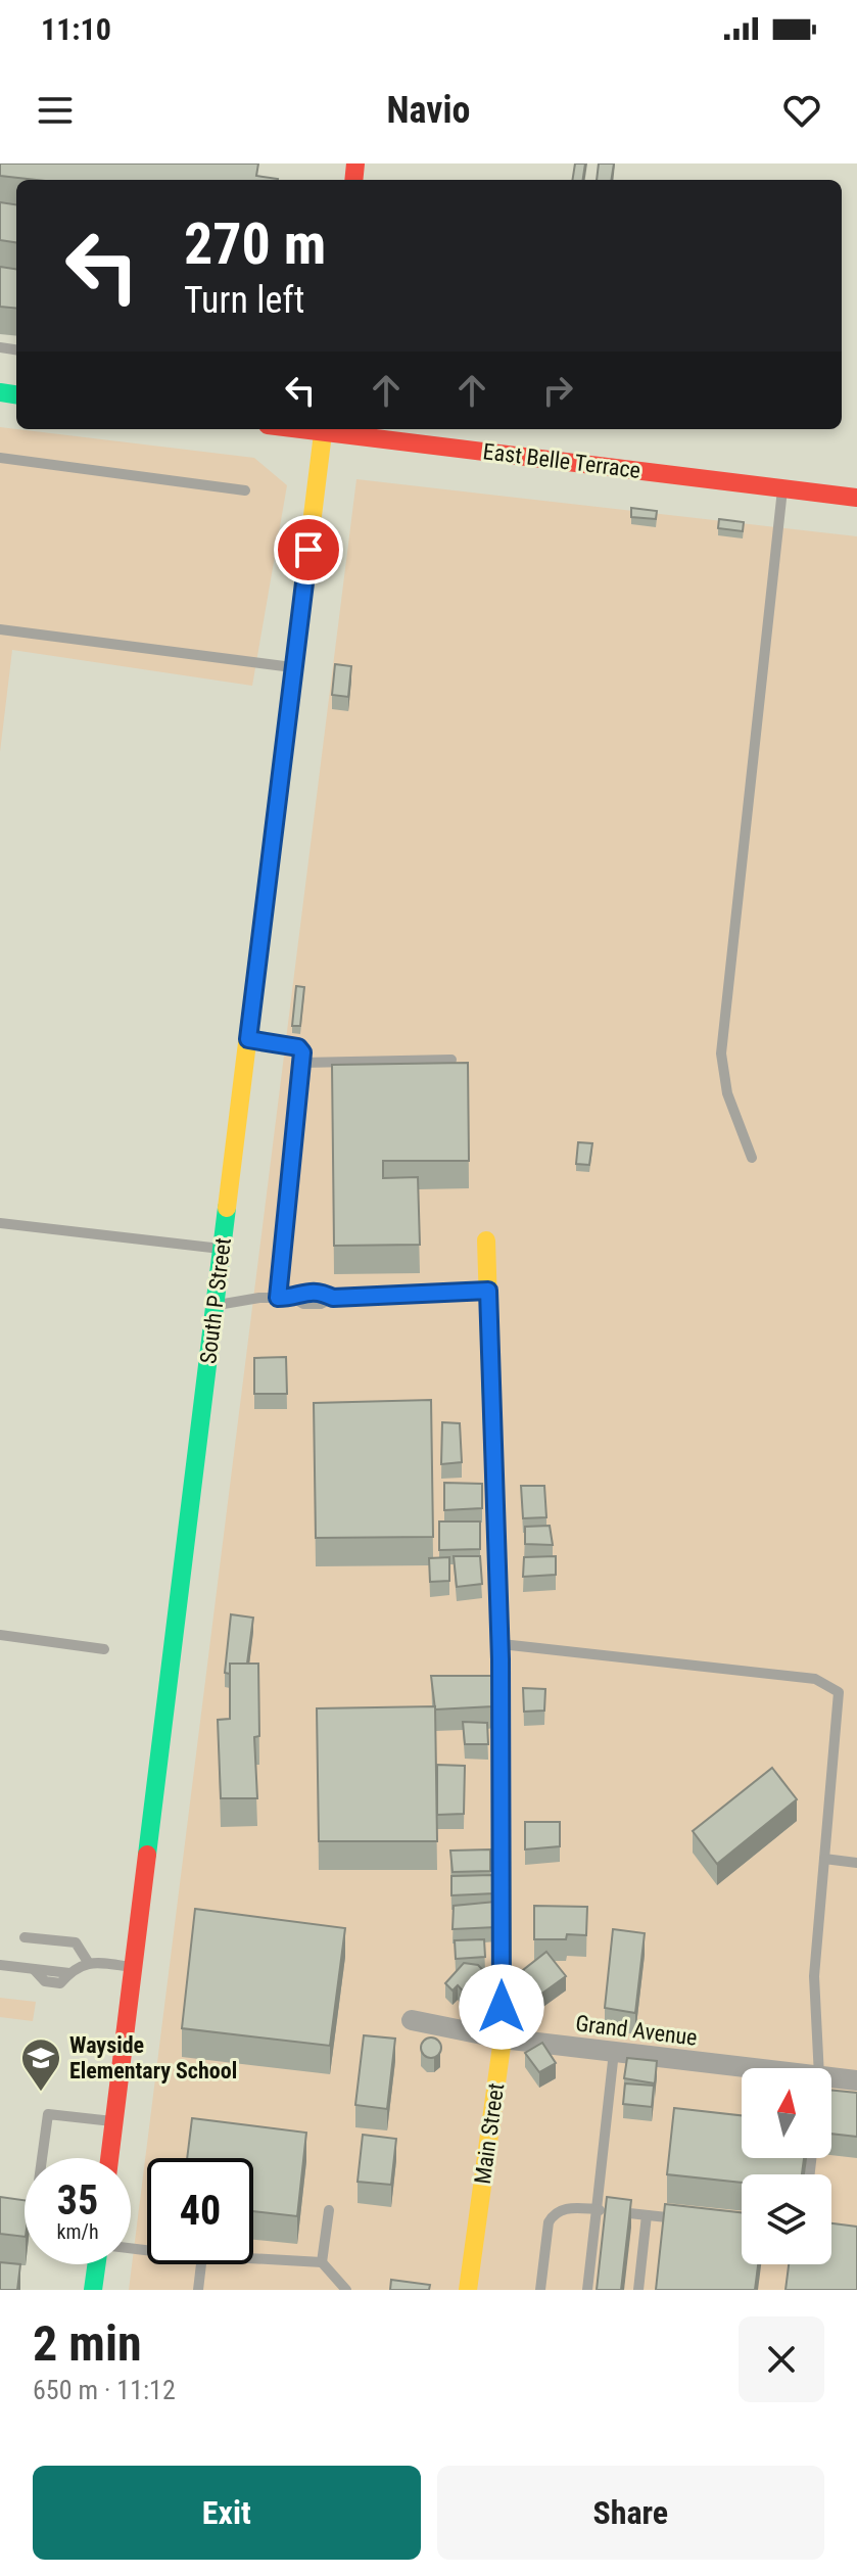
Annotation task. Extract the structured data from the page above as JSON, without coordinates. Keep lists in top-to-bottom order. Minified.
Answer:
{"streets":{"street":["East Belle Terrace","South P Street","Grand Avenue","Main Street"]},"crossings":[["Grand Avenue","Main Street"]],"places":{"school or university":["Wayside Elementary School"]},"north":"top","page":{"status":"11:10","header":"Navio","turn":["270 m","Turn left"],"speed":"35 km/h","limit":"40","heading":["2 min","650 m · 11:12"],"buttons":["Exit","Share"]}}
